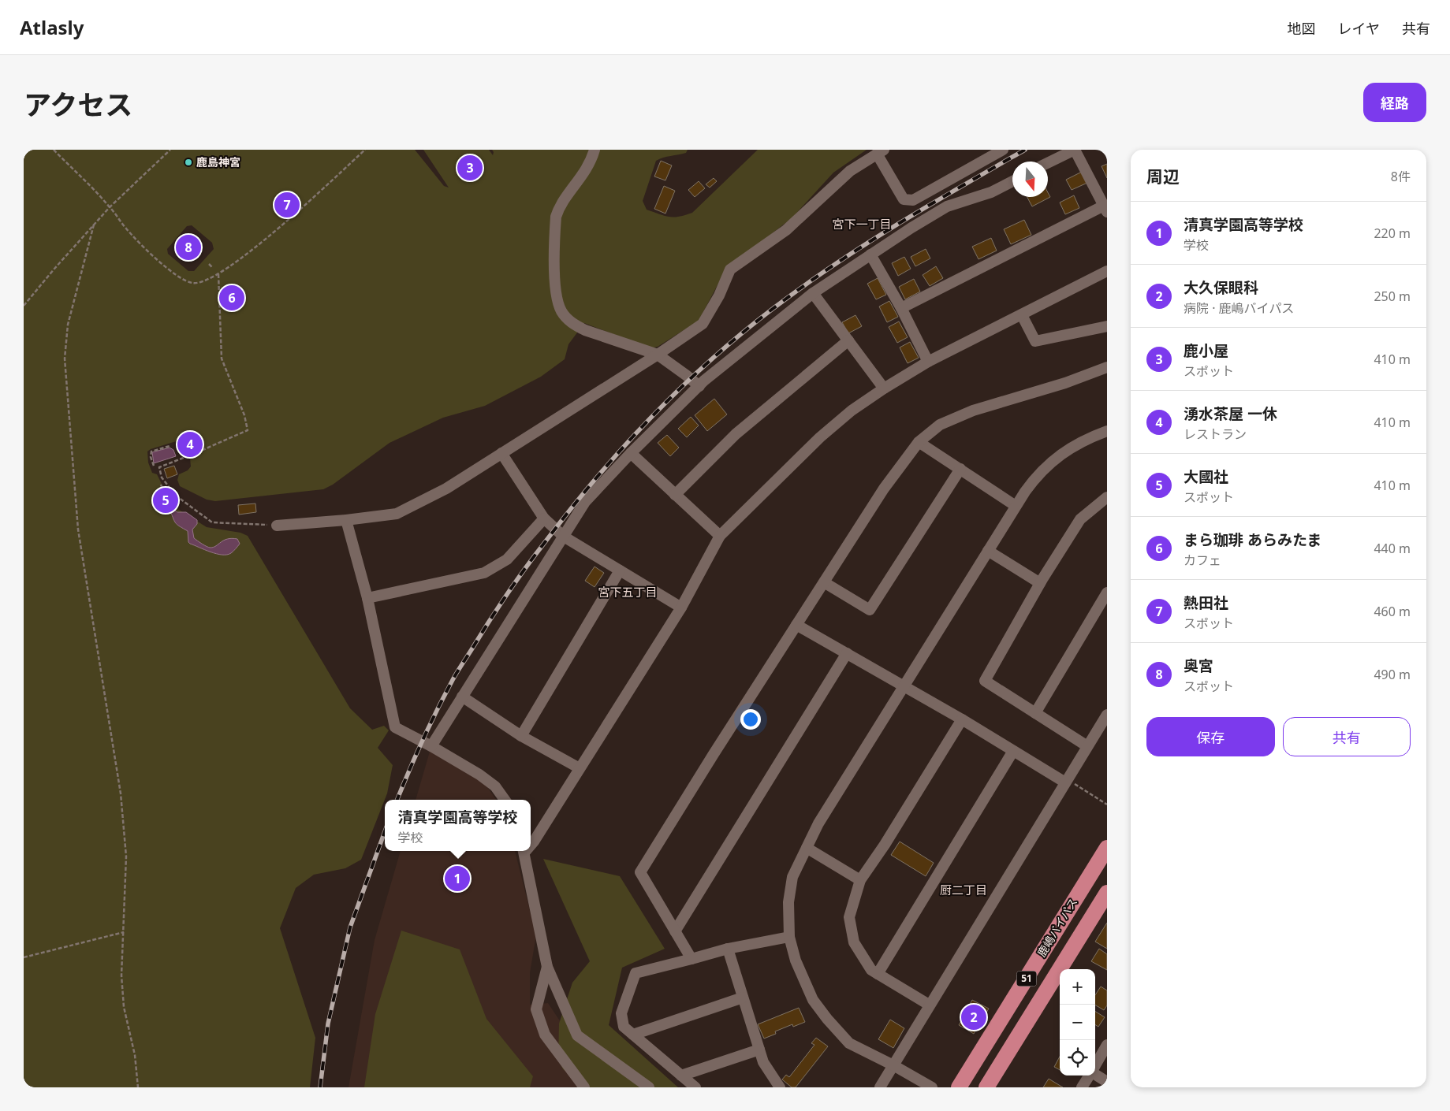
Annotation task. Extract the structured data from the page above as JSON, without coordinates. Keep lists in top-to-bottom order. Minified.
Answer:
{"streets":{"highway":["鹿嶋バイパス","51"]},"districts":["宮下一丁目","宮下五丁目","厨二丁目"],"places":["鹿島神宮"],"north":"bottom","page":{"header":"Atlasly","nav":["地図","レイヤ","共有"],"title":"アクセス","buttons":["経路",["保存","共有"]],"heading":["周辺","8件"],"pins":["3","7","8","6","4","5","1","2"],"list":[{"mark":"1","name":"清真学園高等学校","note":"学校","value":"220 m"},{"mark":"2","name":"大久保眼科","note":"病院 · 鹿嶋バイパス","value":"250 m"},{"mark":"3","name":"鹿小屋","note":"スポット","value":"410 m"},{"mark":"4","name":"湧水茶屋 一休","note":"レストラン","value":"410 m"},{"mark":"5","name":"大國社","note":"スポット","value":"410 m"},{"mark":"6","name":"まら珈琲 あらみたま","note":"カフェ","value":"440 m"},{"mark":"7","name":"熱田社","note":"スポット","value":"460 m"},{"mark":"8","name":"奥宮","note":"スポット","value":"490 m"}],"popup":["清真学園高等学校","学校"],"map_buttons":["+","−"]}}
